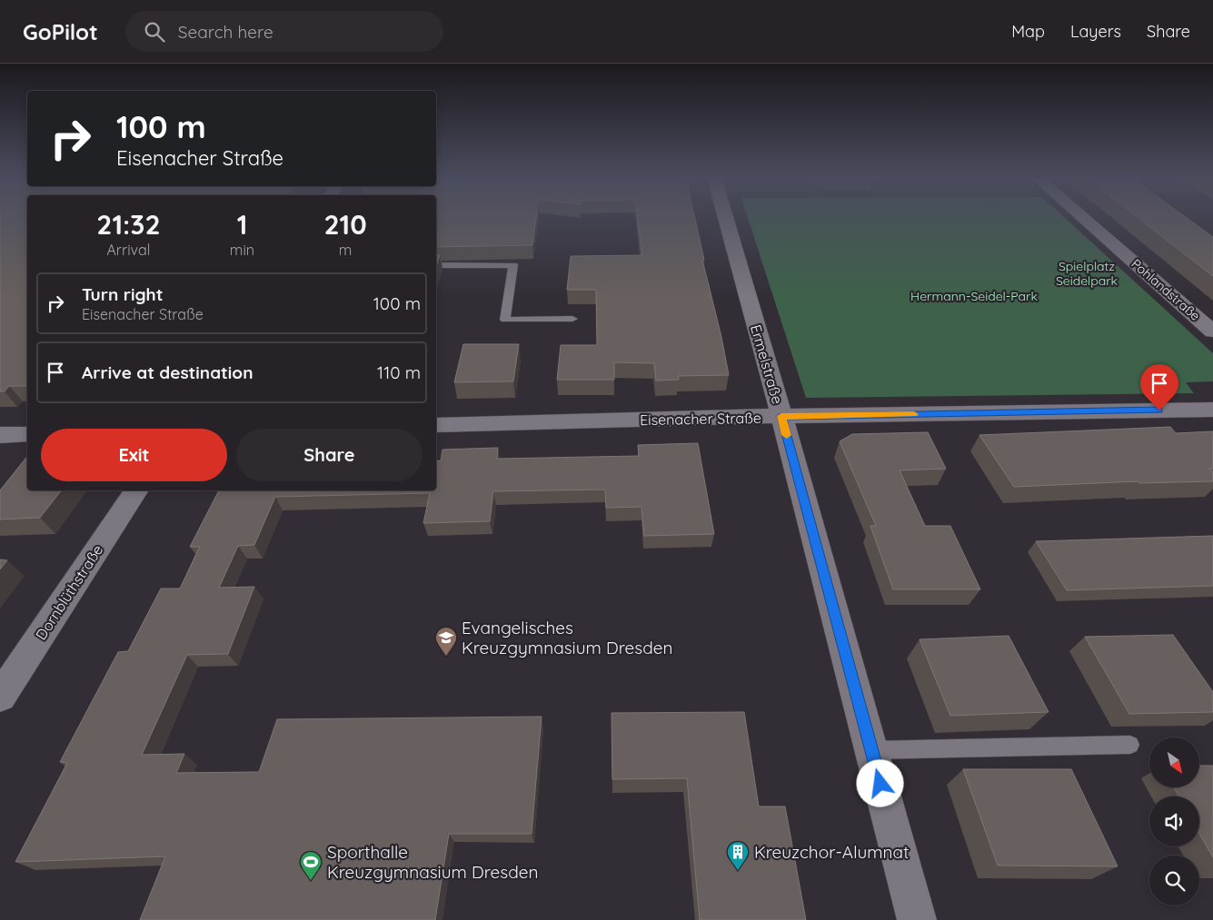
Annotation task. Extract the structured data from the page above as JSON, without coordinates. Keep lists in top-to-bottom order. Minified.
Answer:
{"streets":{"street":["Pohlandstraße","Ermelstraße","Eisenacher Straße","Dornblüthstraße"]},"crossings":[["Ermelstraße","Eisenacher Straße"]],"parks":["Spielplatz Seidelpark","Hermann-Seidel-Park"],"places":{"school or university":["Evangelisches Kreuzgymnasium Dresden"],"building":["Kreuzchor-Alumnat"],"sports":["Sporthalle Kreuzgymnasium Dresden"]},"north":"bottom right","page":{"header":"GoPilot","search":"Search here","nav":["Map","Layers","Share"],"turn":["100 m","Eisenacher Straße"],"eta":["21:32","Arrival","1","min","210","m"],"list":[{"name":"Turn right","note":"Eisenacher Straße","value":"100 m"},{"name":"Arrive at destination","value":"110 m"}],"buttons":["Exit","Share"]}}
